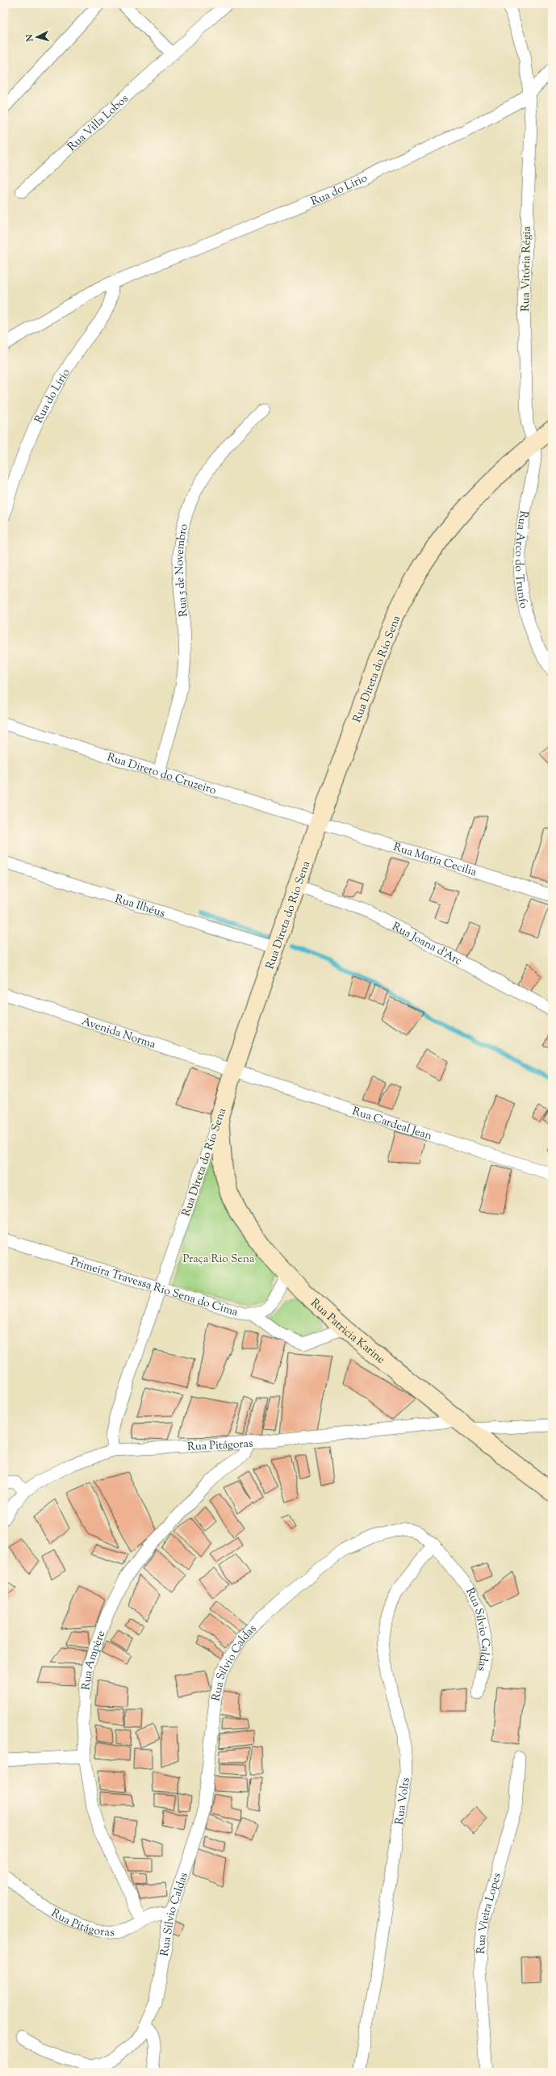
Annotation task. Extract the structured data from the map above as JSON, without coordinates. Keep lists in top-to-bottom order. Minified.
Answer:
{"streets":{"main road":["Rua Direta do Rio Sena","Rua Patricia Karine"],"street":["Rua Villa Lobos","Rua do Lirio","Rua Vitória Régia","Rua do Lírio","Rua Arco do Trunfo","Rua 5 de Novembro","Rua Direto do Cruzeiro","Rua Maria Cecilia","Rua Ilhéus","Rua Joana d'Arc","Avenida Norma","Rua Cardeal Jean","Primeira Travessa Rio Sena do Cima","Rua Pitágoras","Rua Sílvio Caldas","Rua Ampère","Rua Volts","Rua Vieira Lopes"]},"crossings":[["Rua do Lirio","Rua Vitória Régia"],["Rua do Lirio","Rua do Lírio"],["Rua Vitória Régia","Rua Arco do Trunfo"],["Rua Vitória Régia","Rua Direta do Rio Sena"],["Rua Arco do Trunfo","Rua Direta do Rio Sena"],["Rua 5 de Novembro","Rua Direto do Cruzeiro"],["Rua Direta do Rio Sena","Rua Direto do Cruzeiro"],["Rua Direta do Rio Sena","Rua Maria Cecilia"],["Rua Direta do Rio Sena","Rua Ilhéus"],["Rua Direta do Rio Sena","Rua Joana d'Arc"],["Rua Direta do Rio Sena","Avenida Norma"],["Rua Direta do Rio Sena","Rua Cardeal Jean"],["Rua Direta do Rio Sena","Primeira Travessa Rio Sena do Cima"],["Rua Direta do Rio Sena","Rua Patricia Karine"],["Rua Direta do Rio Sena","Rua Pitágoras"],["Rua Direto do Cruzeiro","Rua Maria Cecilia"],["Avenida Norma","Rua Cardeal Jean"],["Primeira Travessa Rio Sena do Cima","Rua Patricia Karine"],["Rua Patricia Karine","Rua Pitágoras"],["Rua Pitágoras","Rua Sílvio Caldas"],["Rua Pitágoras","Rua Ampère"],["Rua Sílvio Caldas","Rua Volts"]],"parks":["Praça Rio Sena"],"north":"left"}
